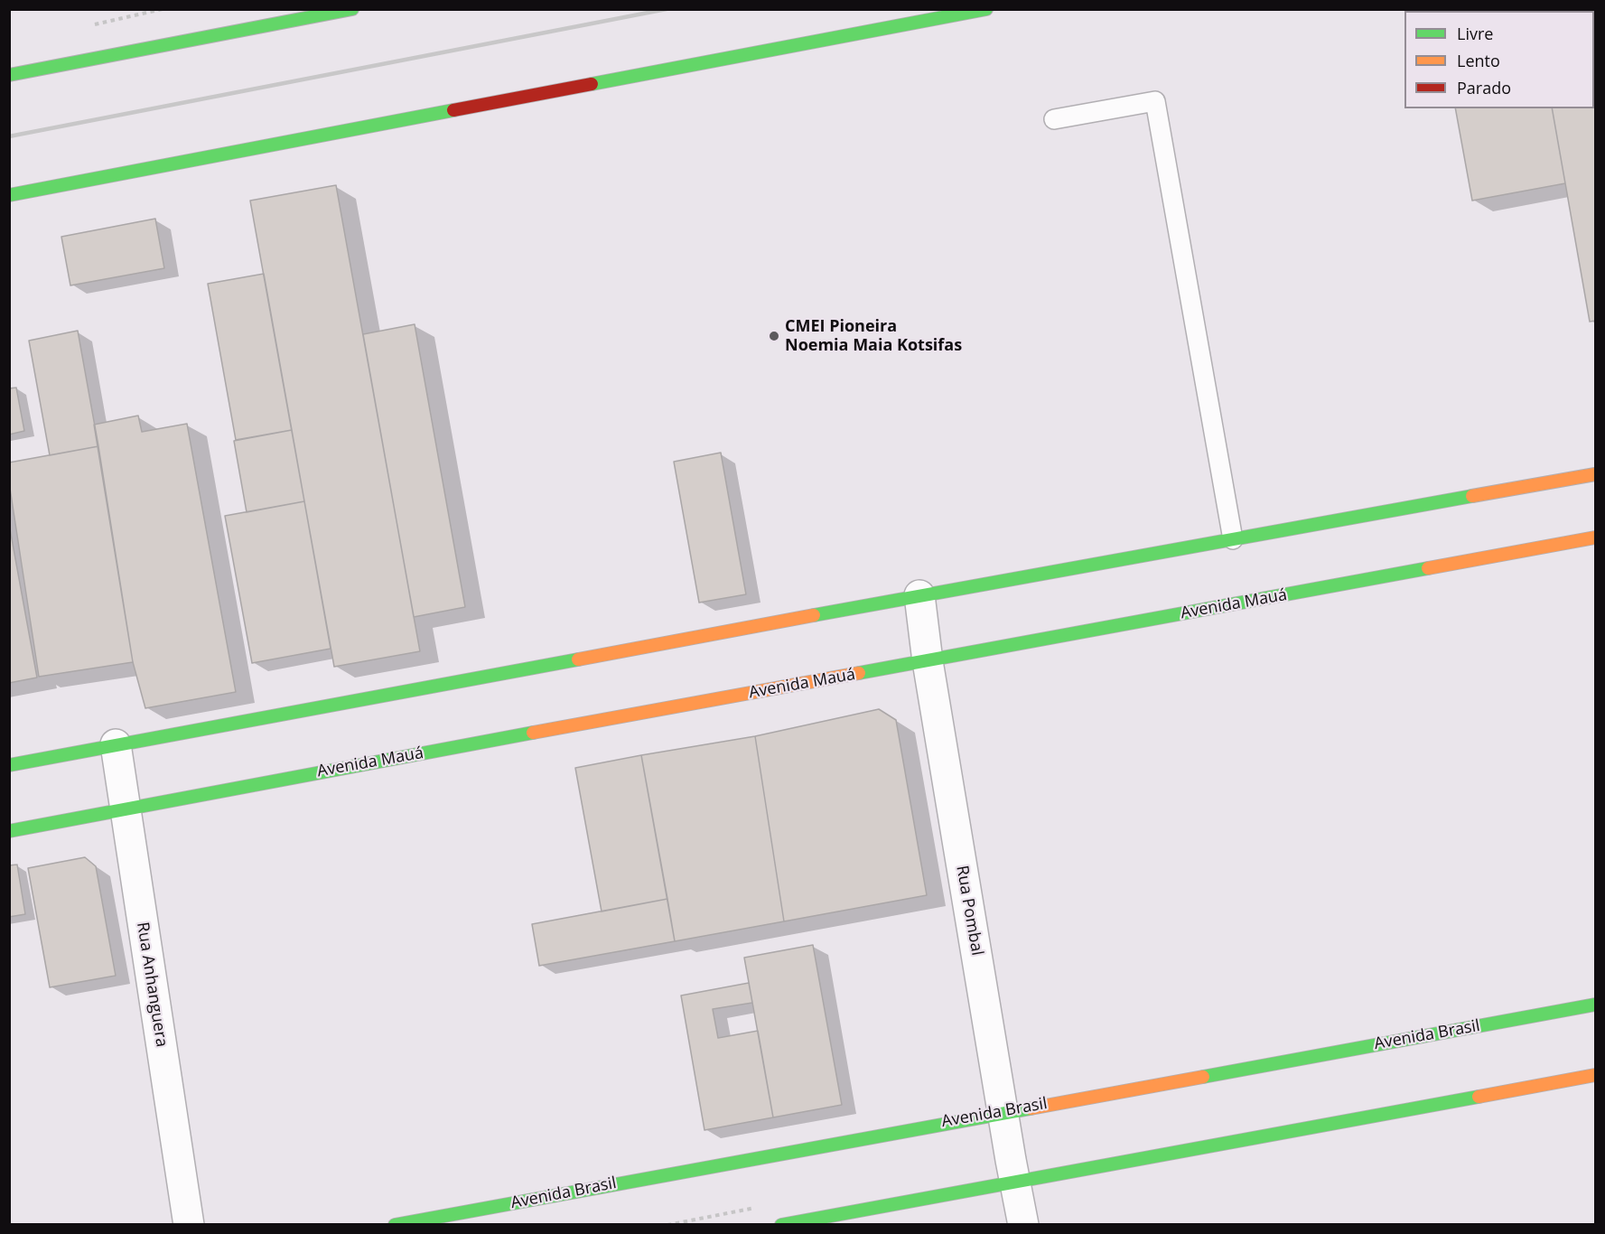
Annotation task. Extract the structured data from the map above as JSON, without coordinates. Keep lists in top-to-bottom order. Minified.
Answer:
{"streets":{"main road":["Avenida Mauá","Avenida Brasil"],"street":["Rua Pombal","Rua Anhanguera"]},"crossings":[["Avenida Mauá","Rua Pombal"],["Avenida Mauá","Rua Anhanguera"],["Rua Pombal","Avenida Brasil"]],"places":["CMEI Pioneira Noemia Maia Kotsifas"],"legend":["Livre","Lento","Parado"]}
